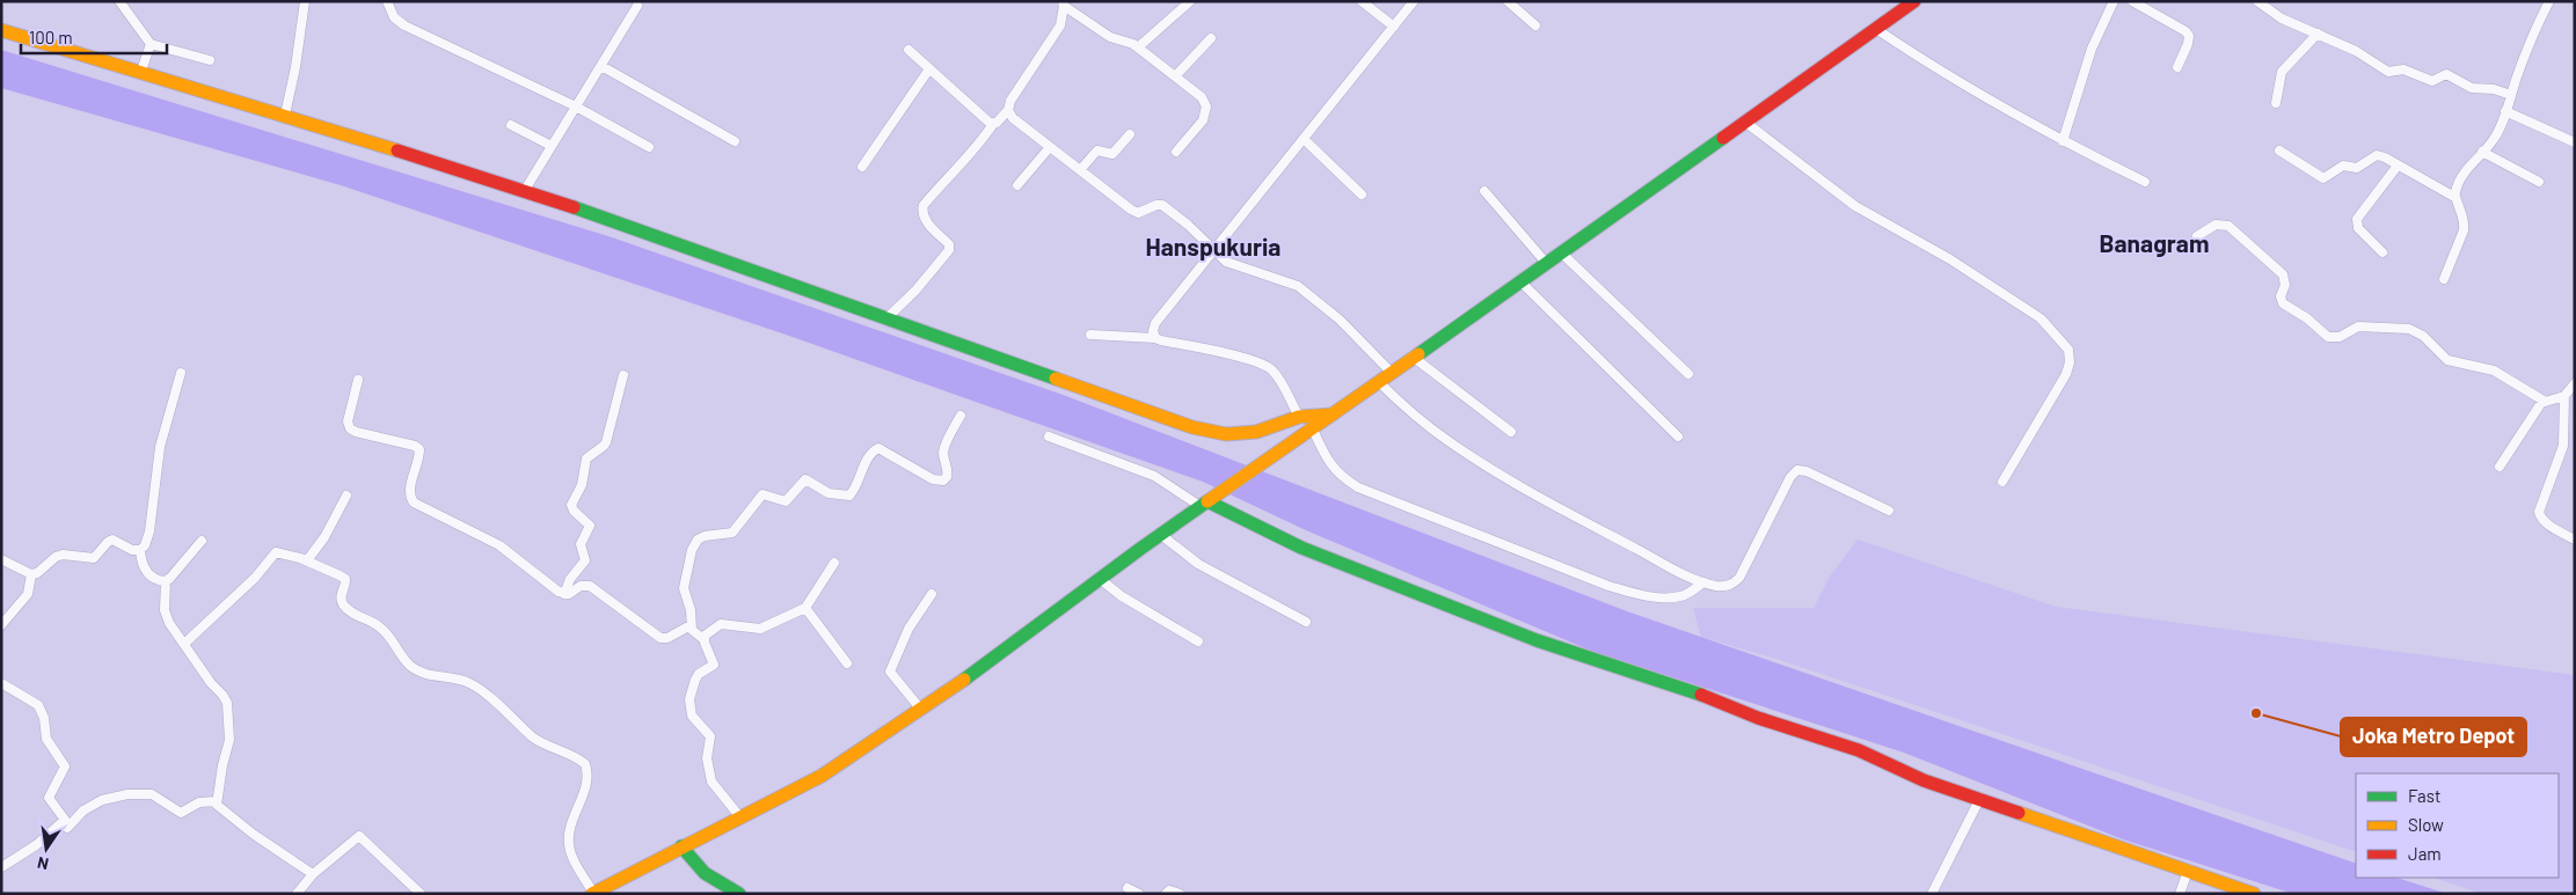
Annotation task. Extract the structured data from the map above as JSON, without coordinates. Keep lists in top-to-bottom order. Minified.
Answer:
{"districts":["Banagram","Hanspukuria"],"places":["Joka Metro Depot"],"legend":["Fast","Slow","Jam"],"scale_bar":"100 m","north":"bottom"}
